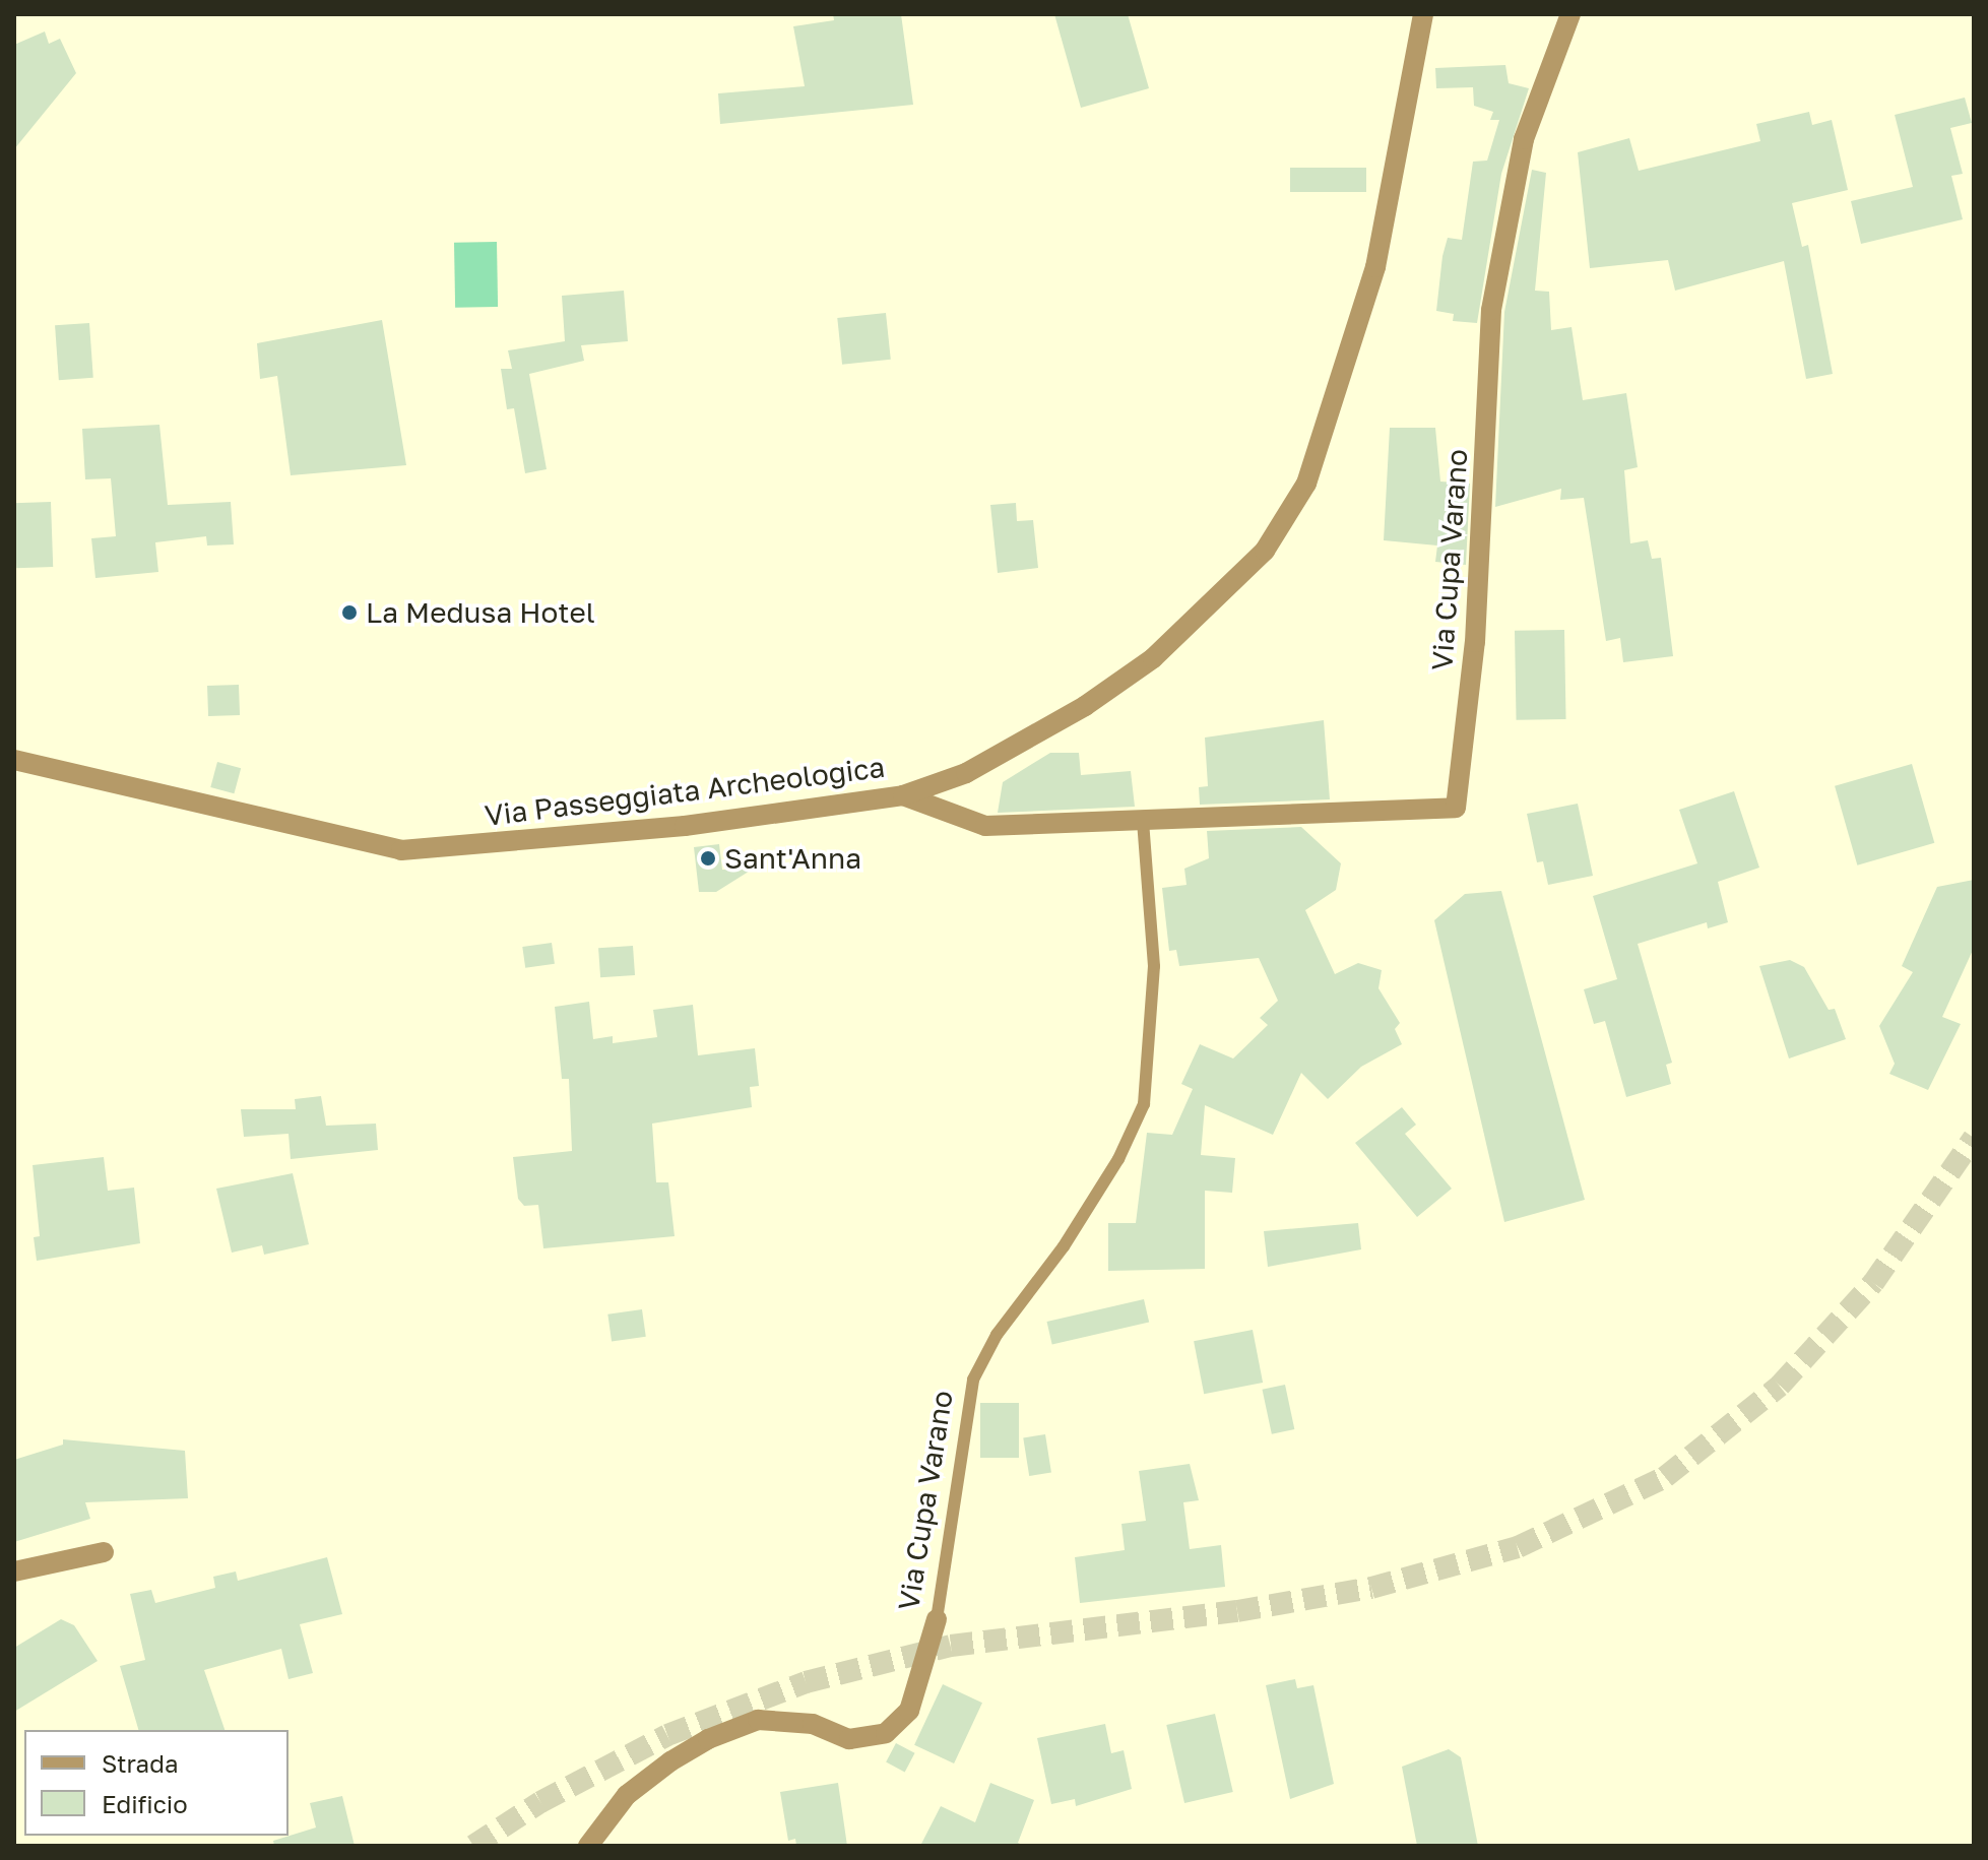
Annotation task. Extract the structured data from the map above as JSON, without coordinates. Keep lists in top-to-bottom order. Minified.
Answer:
{"streets":{"street":["Via Cupa Varano","Via Passeggiata Archeologica"]},"crossings":[["Via Cupa Varano","Via Passeggiata Archeologica"]],"places":["La Medusa Hotel","Sant'Anna"],"legend":["Strada","Edificio"]}
